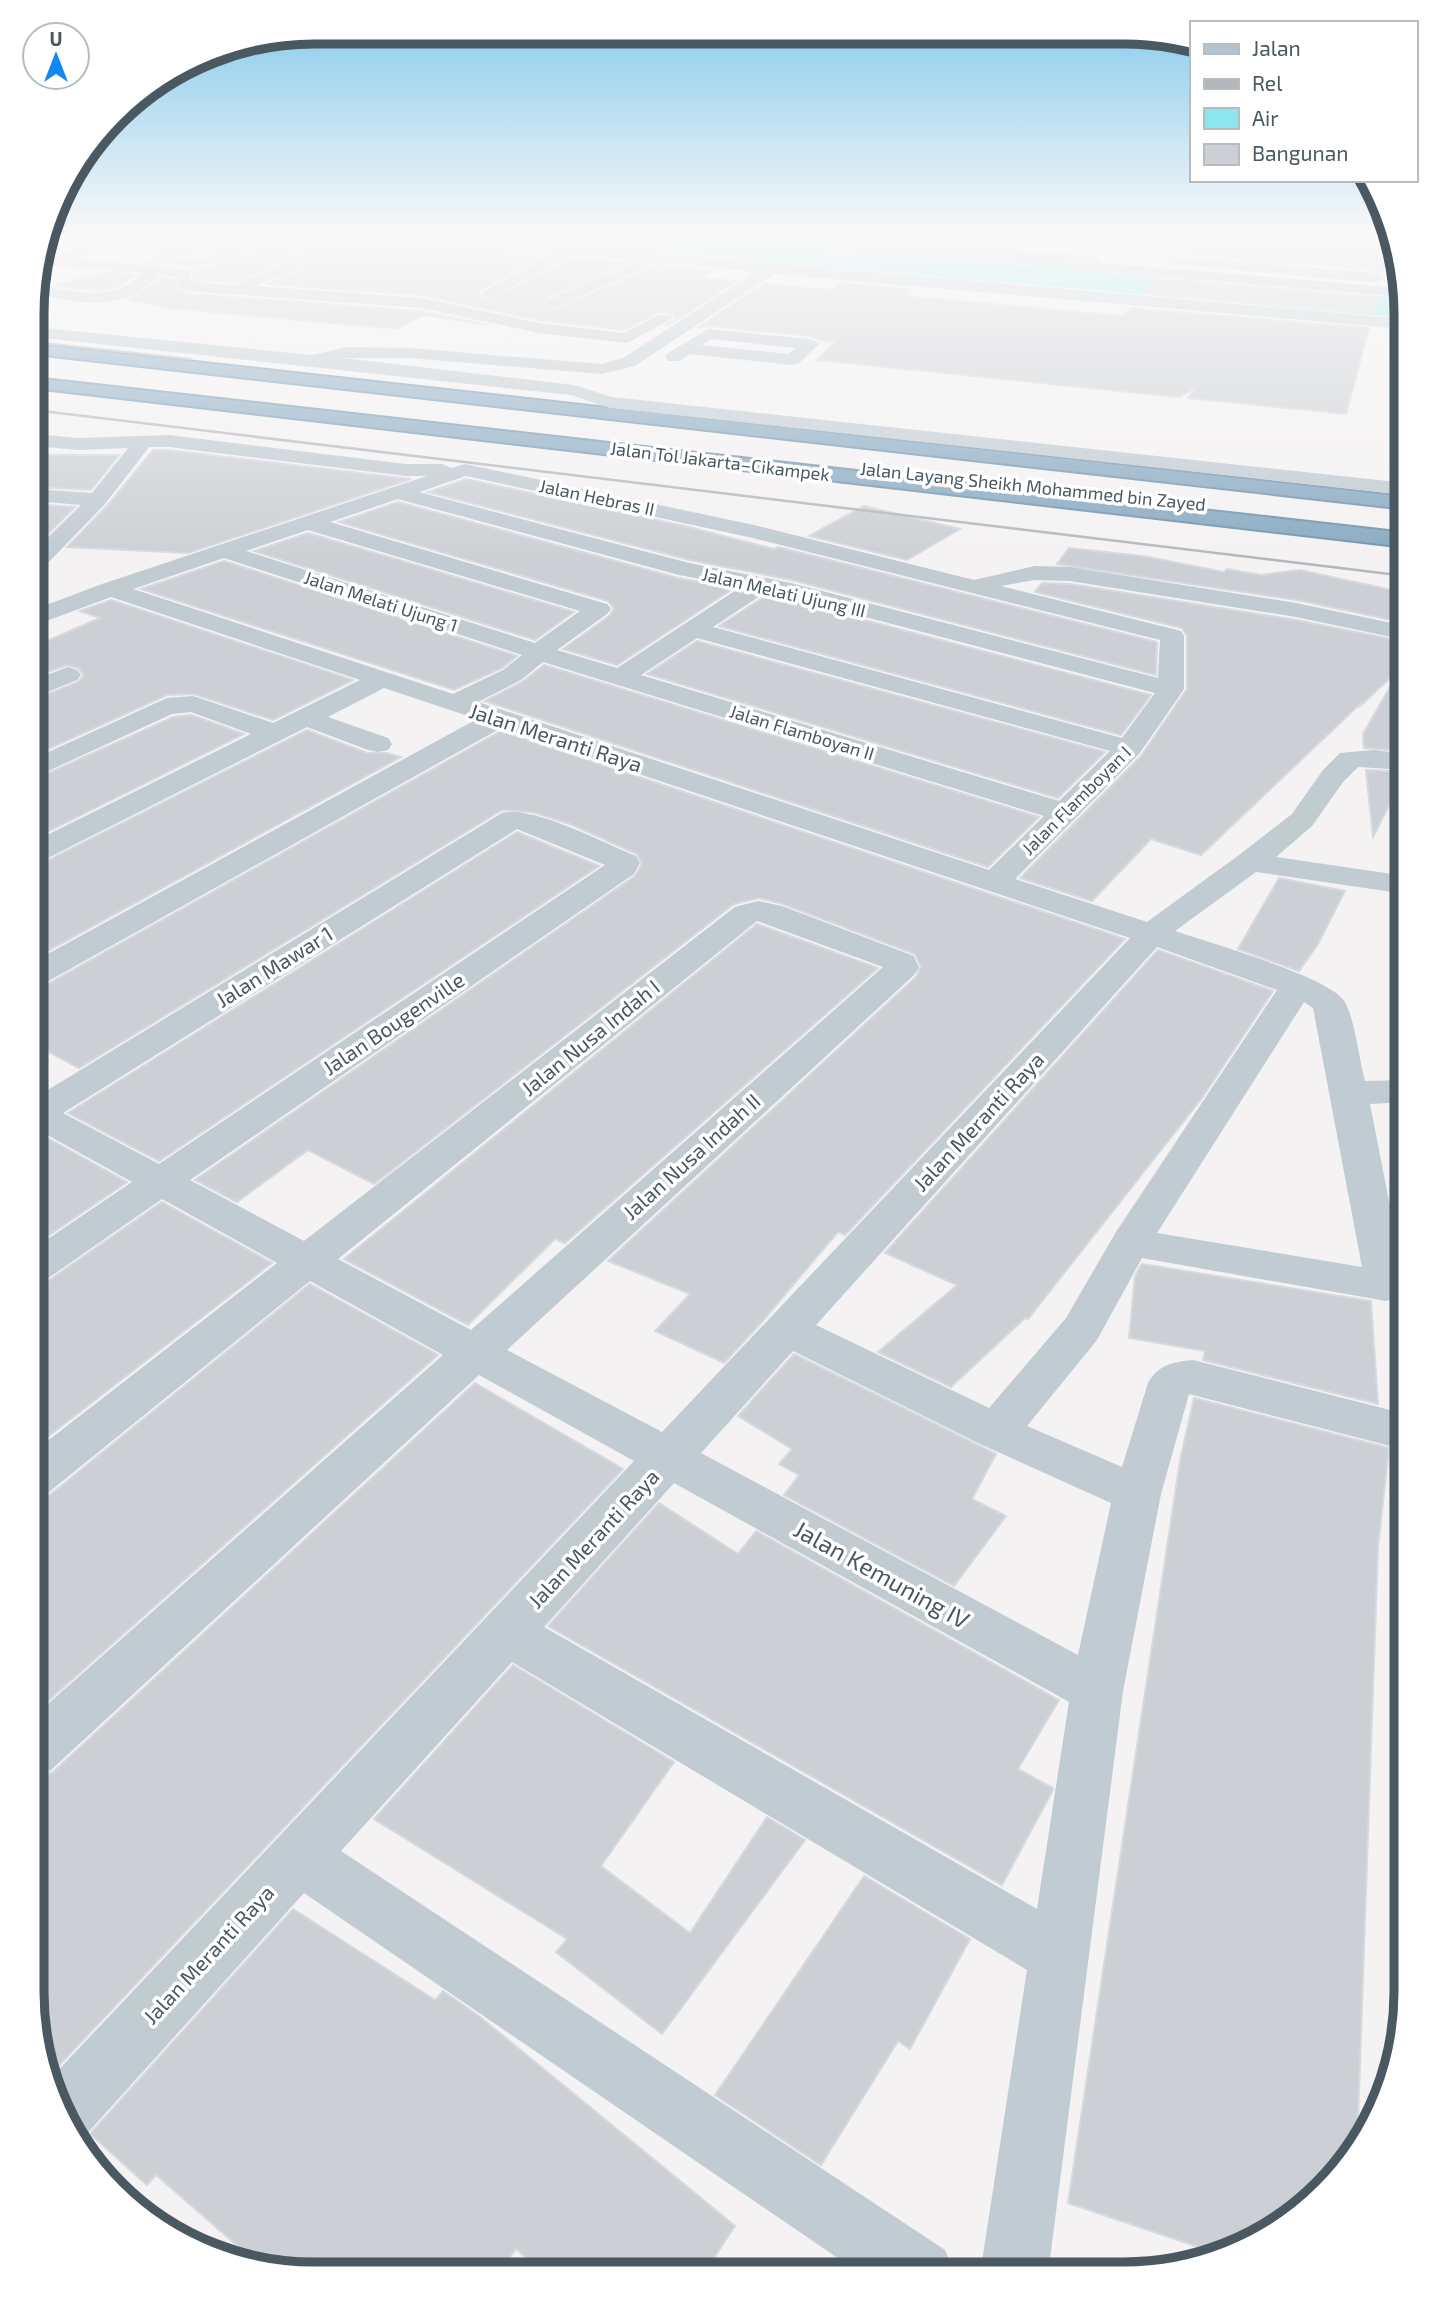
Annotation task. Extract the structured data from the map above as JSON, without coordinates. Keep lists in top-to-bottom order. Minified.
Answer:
{"streets":{"highway":["Jalan Tol Jakarta–Cikampek","Jalan Layang Sheikh Mohammed bin Zayed"],"street":["Jalan Hebras II","Jalan Melati Ujung III","Jalan Melati Ujung 1","Jalan Flamboyan II","Jalan Meranti Raya","Jalan Flamboyan I","Jalan Mawar 1","Jalan Bougenville","Jalan Nusa Indah I","Jalan Nusa Indah II","Jalan Kemuning IV"]},"crossings":[["Jalan Hebras II","Jalan Melati Ujung III"],["Jalan Hebras II","Jalan Flamboyan I"],["Jalan Melati Ujung III","Jalan Flamboyan I"],["Jalan Melati Ujung 1","Jalan Flamboyan II"],["Jalan Flamboyan II","Jalan Flamboyan I"],["Jalan Meranti Raya","Jalan Flamboyan I"],["Jalan Meranti Raya","Jalan Kemuning IV"],["Jalan Mawar 1","Jalan Bougenville"],["Jalan Bougenville","Jalan Kemuning IV"],["Jalan Nusa Indah I","Jalan Nusa Indah II"],["Jalan Nusa Indah I","Jalan Kemuning IV"],["Jalan Nusa Indah II","Jalan Kemuning IV"]],"legend":["Jalan","Rel","Air","Bangunan"],"north":"top"}
